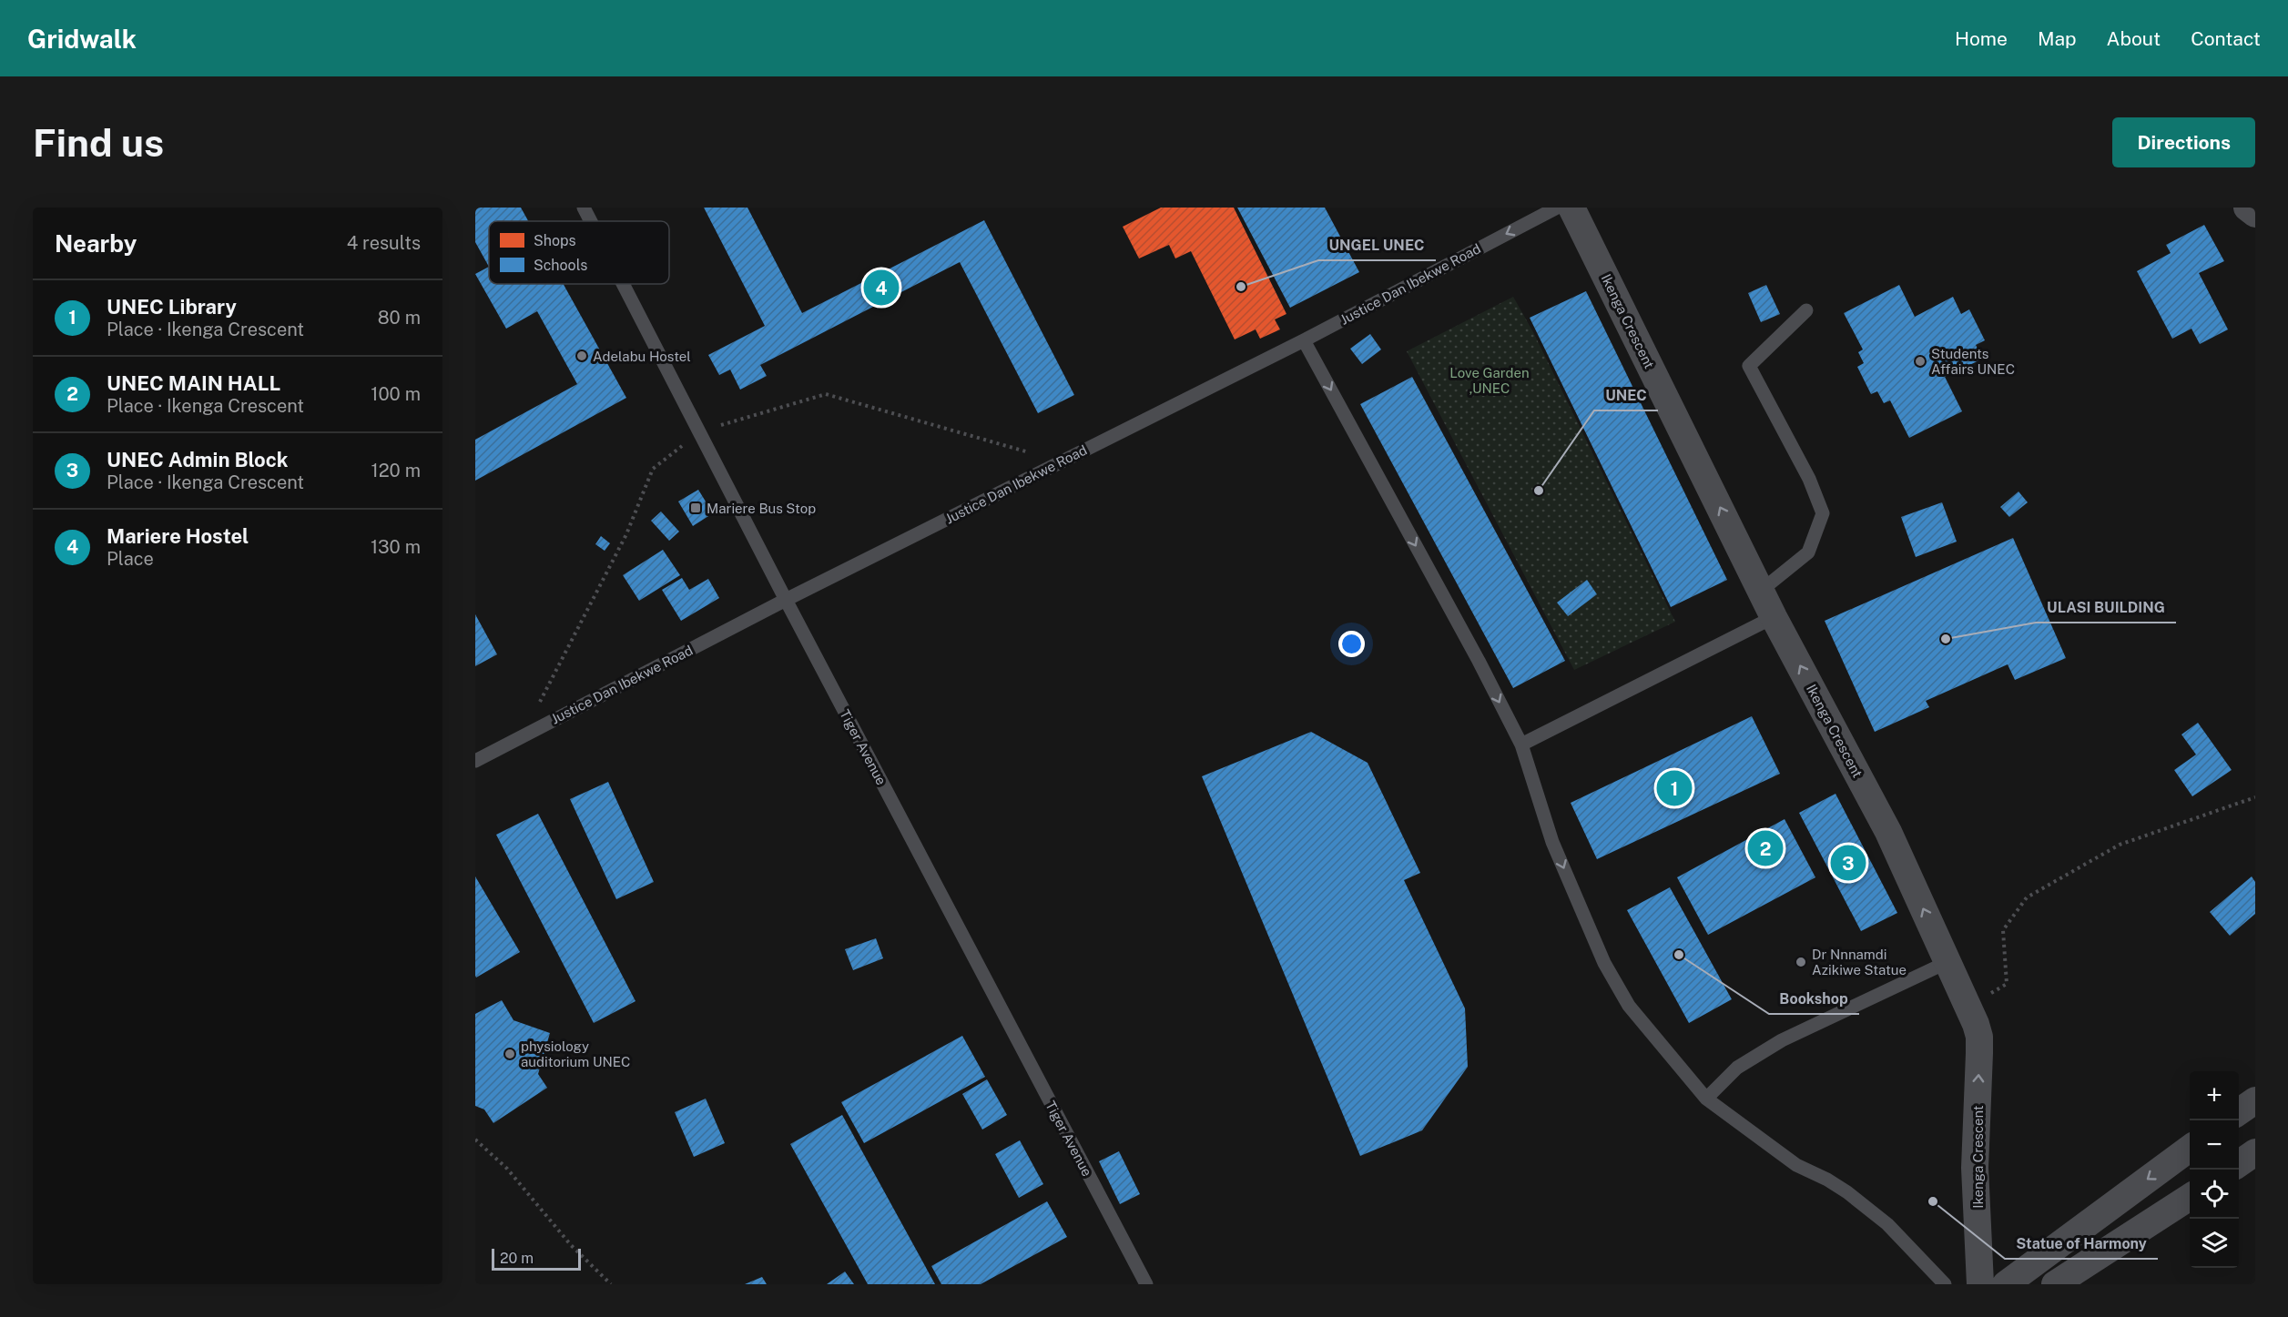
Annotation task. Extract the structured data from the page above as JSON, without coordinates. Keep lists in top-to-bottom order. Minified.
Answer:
{"streets":{"street":["Ikenga Crescent"],"lane":["Justice Dan Ibekwe Road","Tiger Avenue"]},"crossings":[["Justice Dan Ibekwe Road","Tiger Avenue"]],"one_way":["Ikenga Crescent"],"parks":["Love Garden ,UNEC"],"places":{"other":["UNGEL UNEC","Adelabu Hostel","Students Affairs UNEC","UNEC","ULASI BUILDING","Bookshop","Dr Nnnamdi Azikiwe Statue","physiology auditorium UNEC","Statue of Harmony"],"transit":["Mariere Bus Stop"]},"legend":["Shops","Schools"],"scale_bar":"20 m","page":{"header":"Gridwalk","nav":["Home","Map","About","Contact"],"buttons":"Directions","title":"Find us","heading":["Nearby","4 results"],"pins":["4","1","2","3"],"list":[{"mark":"1","name":"UNEC Library","note":"Place · Ikenga Crescent","value":"80 m"},{"mark":"2","name":"UNEC MAIN HALL","note":"Place · Ikenga Crescent","value":"100 m"},{"mark":"3","name":"UNEC Admin Block","note":"Place · Ikenga Crescent","value":"120 m"},{"mark":"4","name":"Mariere Hostel","note":"Place","value":"130 m"}],"map_buttons":["+","−"],"scale":"20 m"}}
